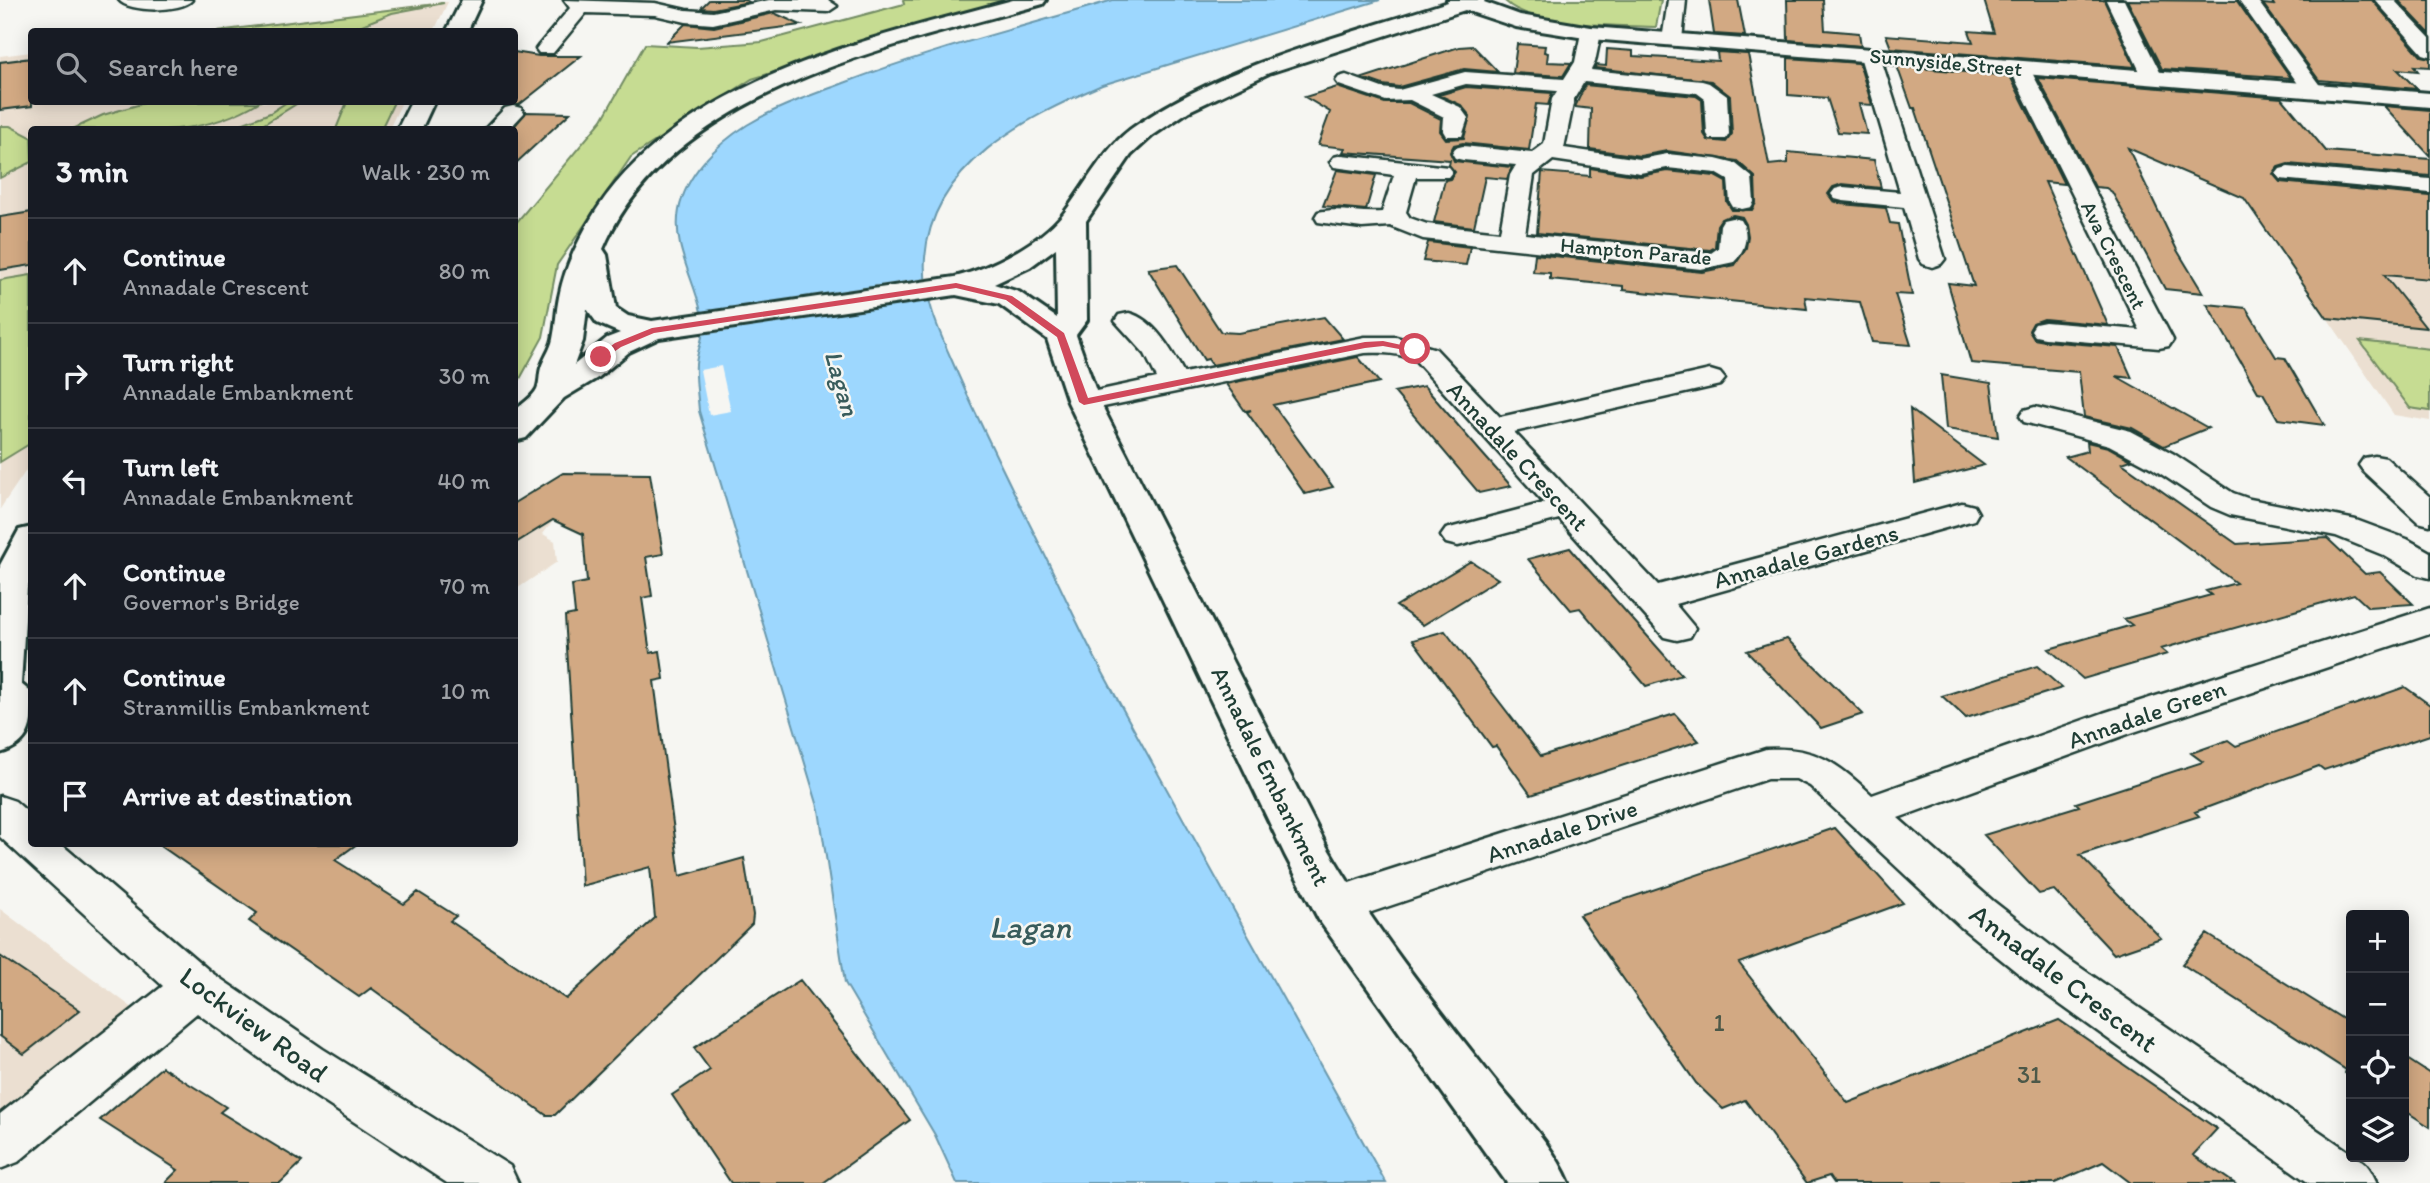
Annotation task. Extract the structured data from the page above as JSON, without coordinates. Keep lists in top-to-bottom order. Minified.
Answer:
{"streets":{"street":["Sunnyside Street","Hampton Parade","Ava Crescent","Annadale Crescent","Annadale Gardens","Annadale Green","Annadale Embankment","Annadale Drive","Lockview Road"]},"crossings":[["Sunnyside Street","Ava Crescent"],["Annadale Crescent","Annadale Gardens"],["Annadale Crescent","Annadale Green"],["Annadale Crescent","Annadale Embankment"],["Annadale Crescent","Annadale Drive"],["Annadale Embankment","Annadale Drive"]],"water":["Lagan"],"house_numbers":["1","31"],"page":{"search":"Search here","heading":["3 min","Walk · 230 m"],"list":[["Continue","Annadale Crescent","80 m"],["Turn right","Annadale Embankment","30 m"],["Turn left","Annadale Embankment","40 m"],["Continue","Governor's Bridge","70 m"],["Continue","Stranmillis Embankment","10 m"],"Arrive at destination"],"map_buttons":["+","−"]}}
